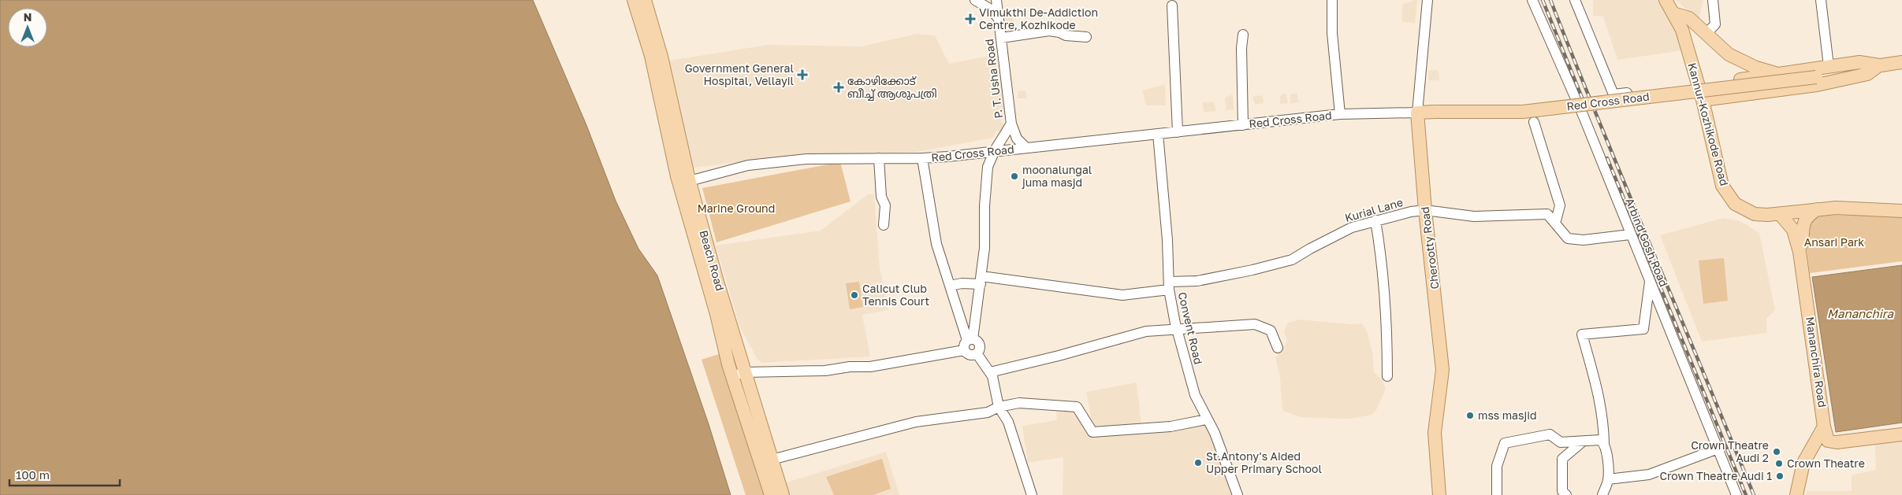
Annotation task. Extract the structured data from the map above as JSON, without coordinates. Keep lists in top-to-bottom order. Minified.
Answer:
{"streets":{"main road":["Red Cross Road","Kannur-Kozhikode Road","Cherootty Road","Beach Road","Mananchira Road"],"street":["P. T. Usha Road","Kurial Lane","Arbind Gosh Road","Convent Road"]},"crossings":[["P. T. Usha Road","Red Cross Road"],["P. T. Usha Road","Kurial Lane"],["Red Cross Road","Cherootty Road"],["Red Cross Road","Beach Road"],["Red Cross Road","Convent Road"],["Kannur-Kozhikode Road","Mananchira Road"],["Kurial Lane","Arbind Gosh Road"],["Kurial Lane","Cherootty Road"],["Kurial Lane","Convent Road"]],"water":["Mananchira"],"parks":["Marine Ground","Ansari Park"],"places":{"health":["Vimukthi De-Addiction Centre, Kozhikode","Government General Hospital, Vellayil","കോഴിക്കോട് ബീച്ച് ആശുപത്രി"],"other":["moonalungal juma masjd","Calicut Club Tennis Court","mss masjid","Crown Theatre Audi 2","St.Antony's Aided Upper Primary School","Crown Theatre","Crown Theatre Audi 1"]},"scale_bar":"100 m","north":"top"}
